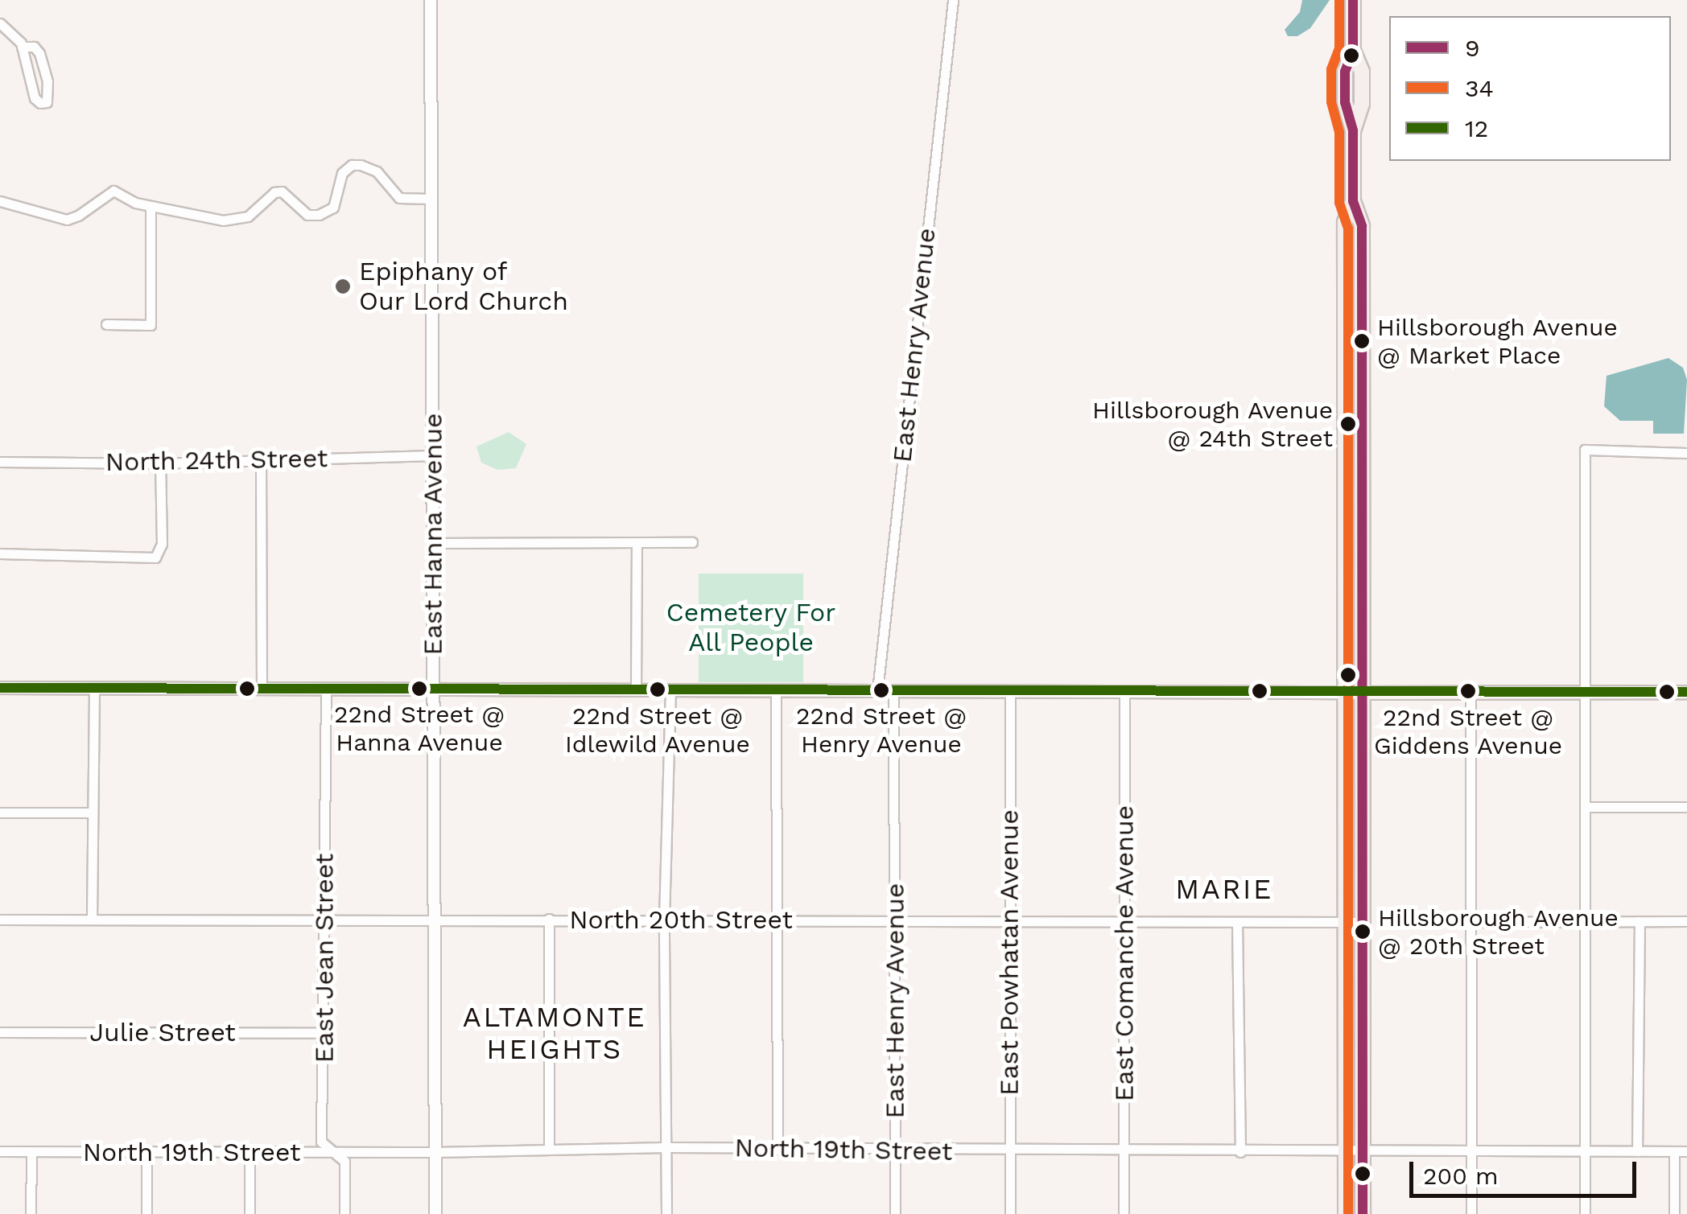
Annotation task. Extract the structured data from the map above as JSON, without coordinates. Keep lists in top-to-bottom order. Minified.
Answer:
{"streets":{"street":["East Henry Avenue","North 24th Street","East Hanna Avenue","North 20th Street","East Powhatan Avenue","East Comanche Avenue","East Jean Street","Julie Street","North 19th Street"]},"crossings":[["East Henry Avenue","North 20th Street"],["East Henry Avenue","North 19th Street"],["North 24th Street","East Hanna Avenue"],["East Hanna Avenue","North 20th Street"],["East Hanna Avenue","North 19th Street"],["North 20th Street","East Powhatan Avenue"],["North 20th Street","East Comanche Avenue"],["North 20th Street","East Jean Street"],["East Powhatan Avenue","North 19th Street"],["East Comanche Avenue","North 19th Street"],["East Jean Street","Julie Street"],["East Jean Street","North 19th Street"]],"districts":["MARIE","ALTAMONTE HEIGHTS"],"parks":["Cemetery For All People"],"places":["Epiphany of Our Lord Church","Hillsborough Avenue @ Market Place","Hillsborough Avenue @ 24th Street","22nd Street @ Hanna Avenue","22nd Street @ Idlewild Avenue","22nd Street @ Henry Avenue","22nd Street @ Giddens Avenue","Hillsborough Avenue @ 20th Street"],"lines":["transit line 9","transit line 34","transit line 12"],"legend":["9","34","12"],"scale_bar":"200 m"}
